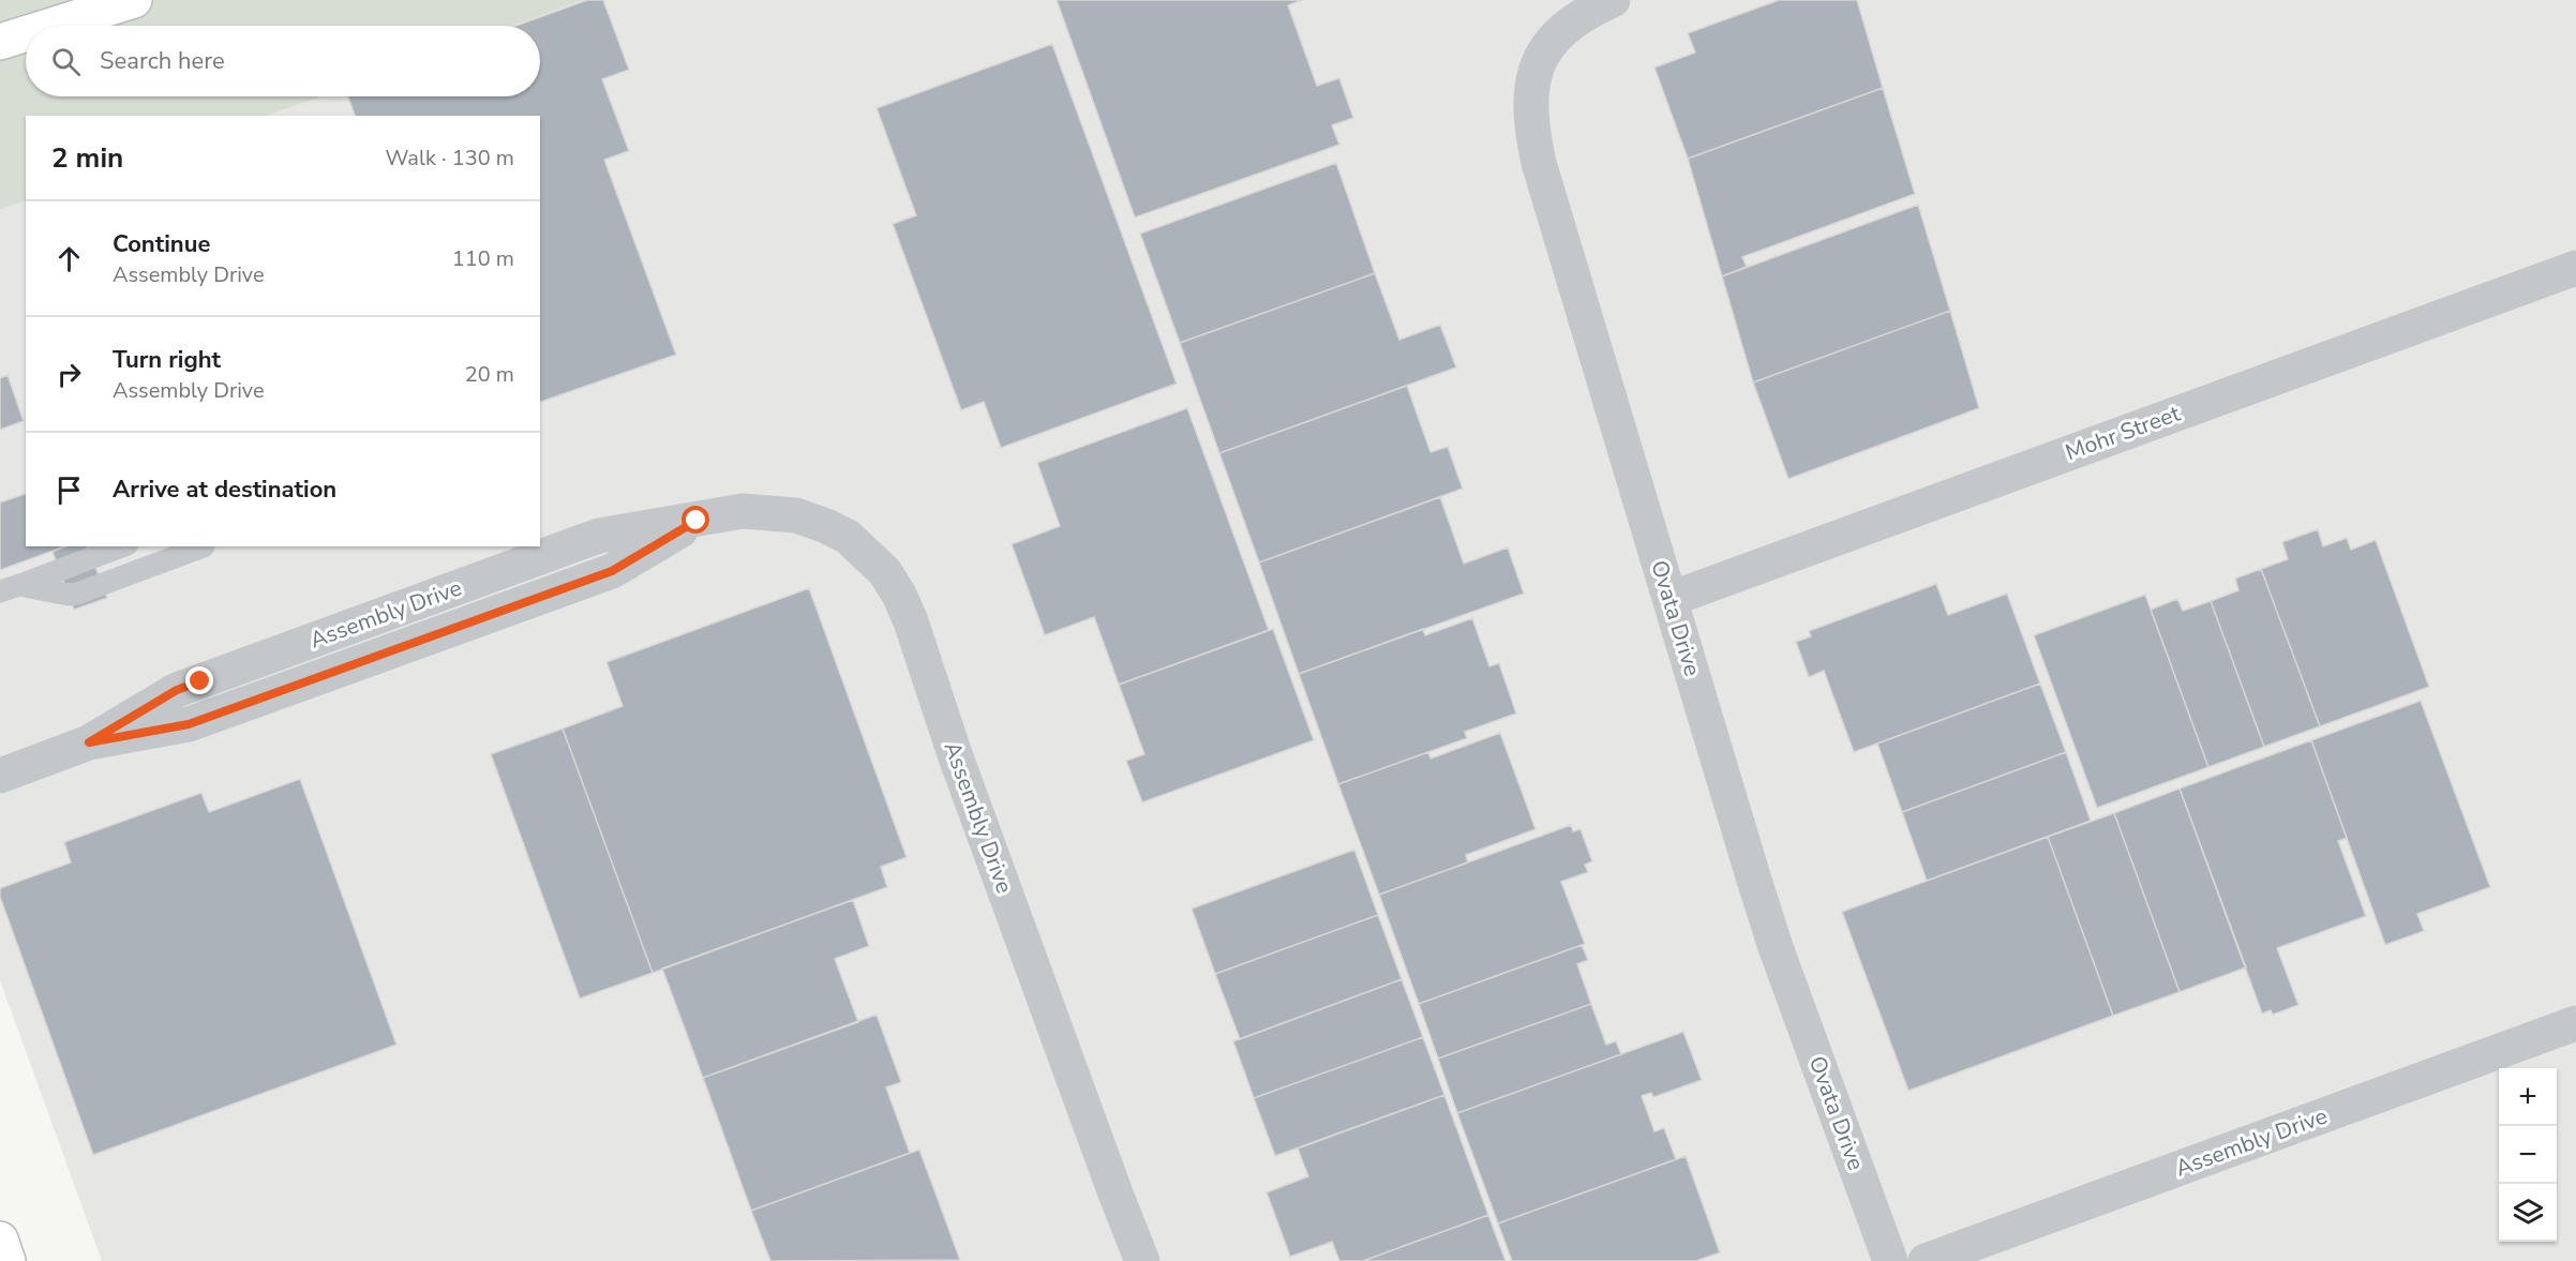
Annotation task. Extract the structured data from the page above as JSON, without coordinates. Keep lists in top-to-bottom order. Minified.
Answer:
{"streets":{"street":["Mohr Street","Assembly Drive","Ovata Drive"]},"crossings":[["Mohr Street","Ovata Drive"]],"page":{"search":"Search here","heading":["2 min","Walk · 130 m"],"list":[["Continue","Assembly Drive","110 m"],["Turn right","Assembly Drive","20 m"],"Arrive at destination"],"map_buttons":["+","−"]}}
